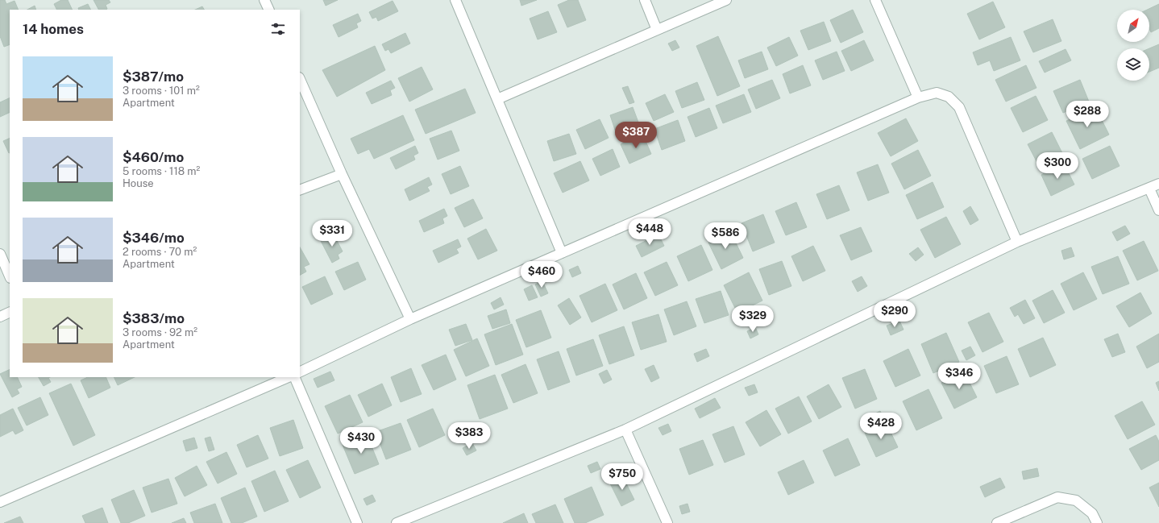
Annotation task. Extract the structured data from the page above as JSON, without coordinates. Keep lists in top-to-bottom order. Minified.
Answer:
{"north":"top right","page":{"heading":"14 homes","list":[{"name":"$387/mo","note":"3 rooms · 101 m² · Apartment"},{"name":"$460/mo","note":"5 rooms · 118 m² · House"},{"name":"$346/mo","note":"2 rooms · 70 m² · Apartment"},{"name":"$383/mo","note":"3 rooms · 92 m² · Apartment"}],"price":["$288","$387","$300","$448","$331","$586","$460","$290","$329","$346","$428","$383","$430","$750"]}}
